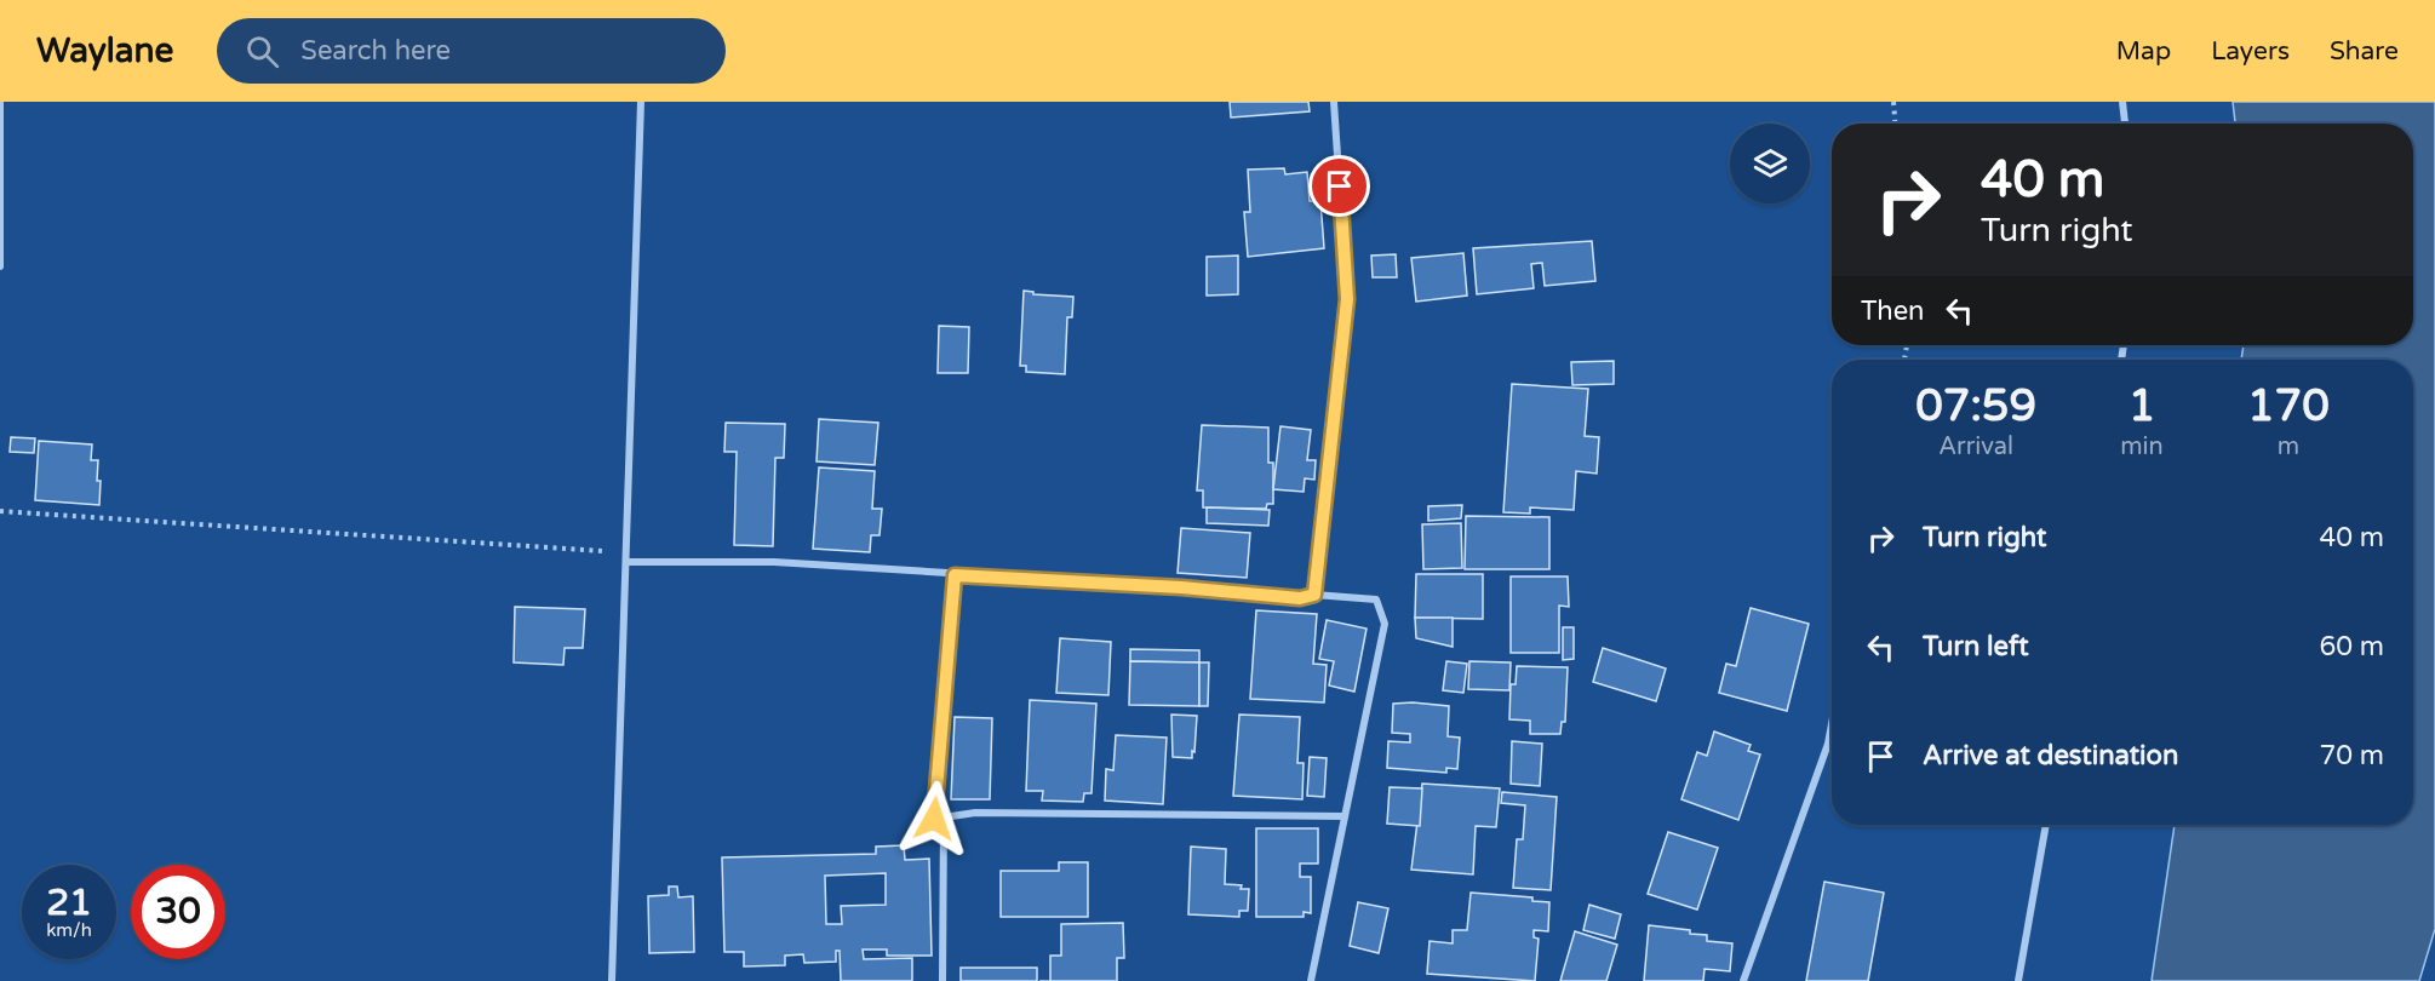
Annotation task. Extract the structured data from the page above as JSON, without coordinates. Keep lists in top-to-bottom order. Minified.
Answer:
{"page":{"header":"Waylane","search":"Search here","nav":["Map","Layers","Share"],"turn":["40 m","Turn right"],"then":"Then","eta":["07:59","Arrival","1","min","170","m"],"list":[{"name":"Turn right","value":"40 m"},{"name":"Turn left","value":"60 m"},{"name":"Arrive at destination","value":"70 m"}],"speed":"21 km/h","limit":"30"}}
